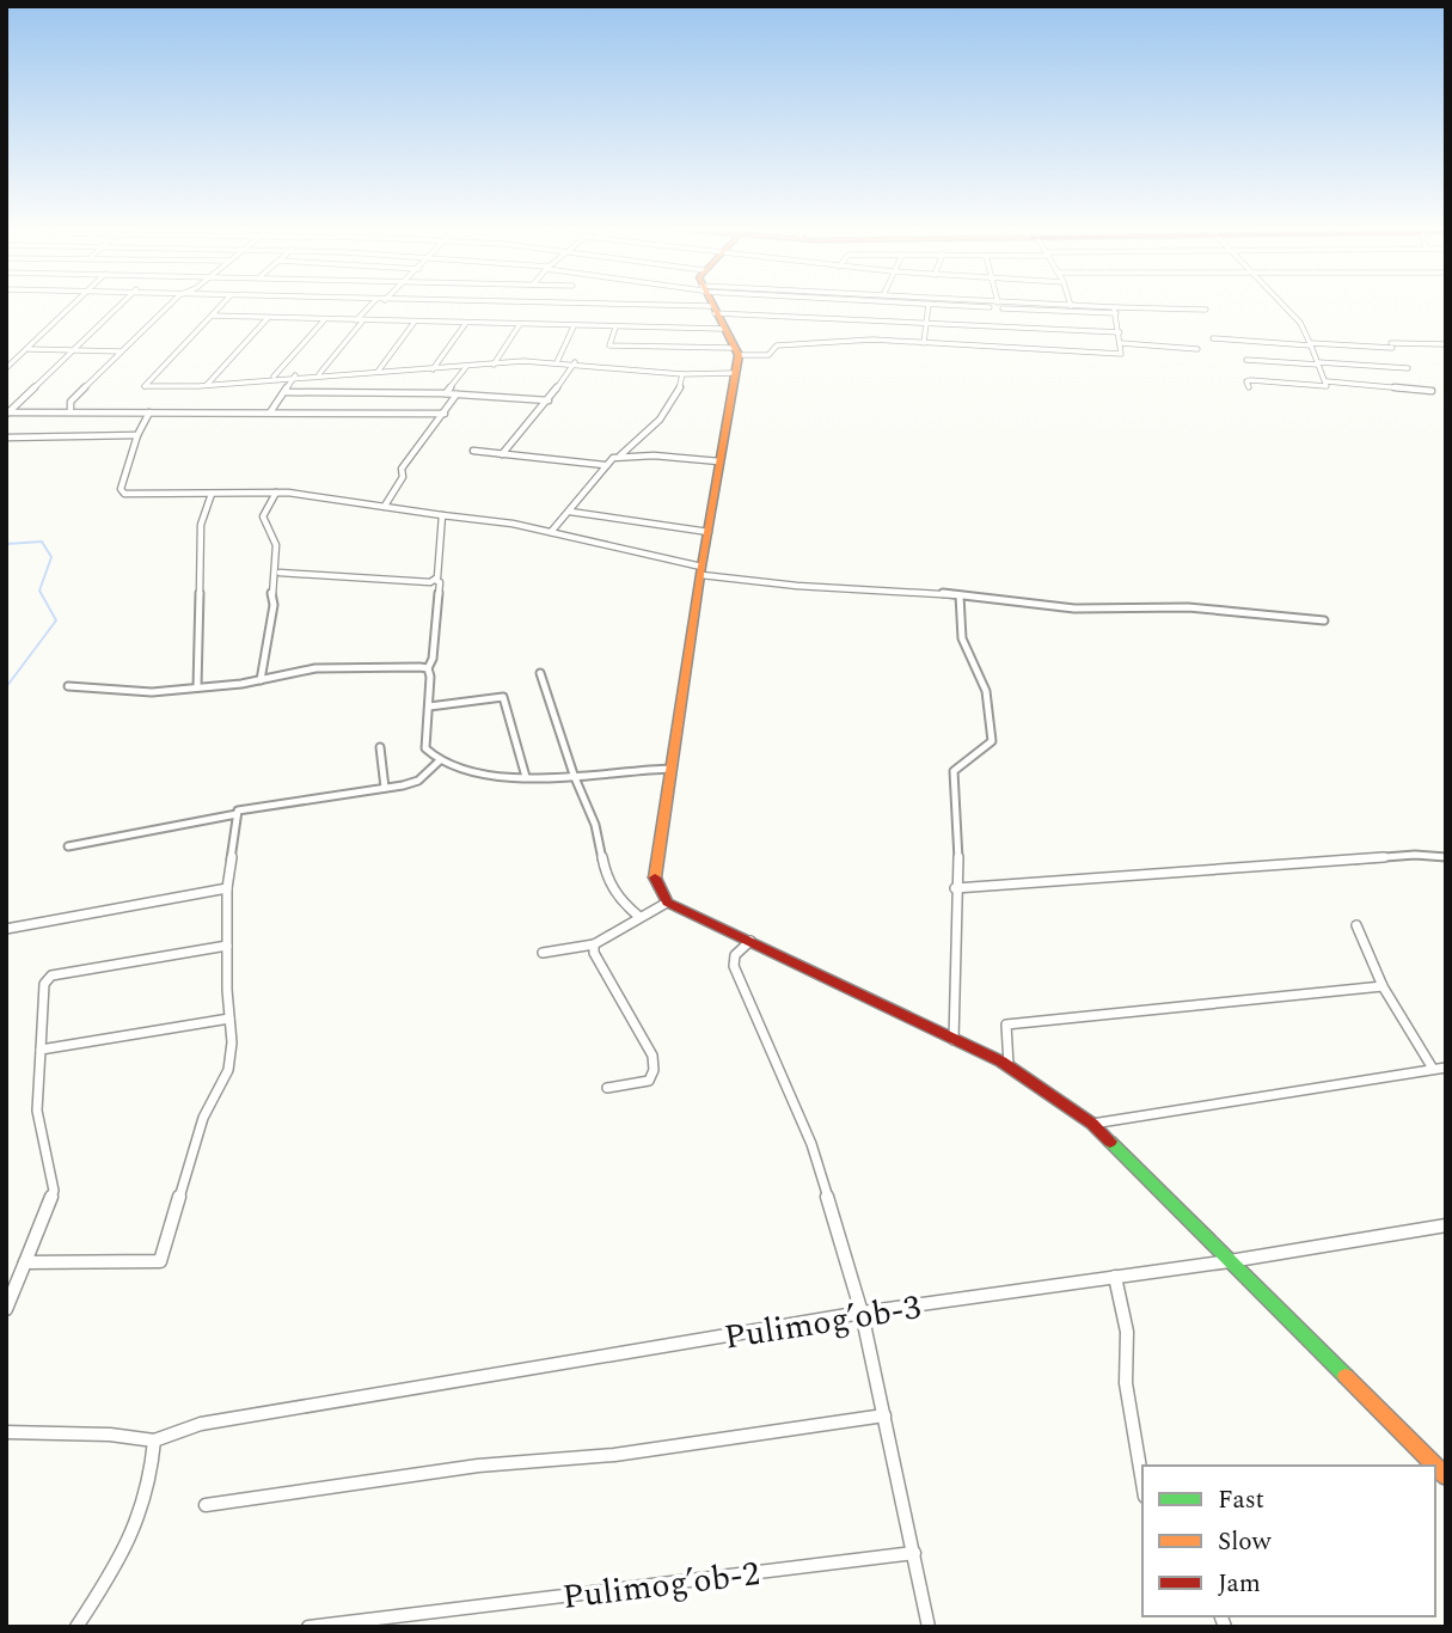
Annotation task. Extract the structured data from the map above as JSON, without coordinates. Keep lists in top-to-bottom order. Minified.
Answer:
{"streets":{"street":["Pulimog’ob-3","Pulimog’ob-2"]},"legend":["Fast","Slow","Jam"]}
